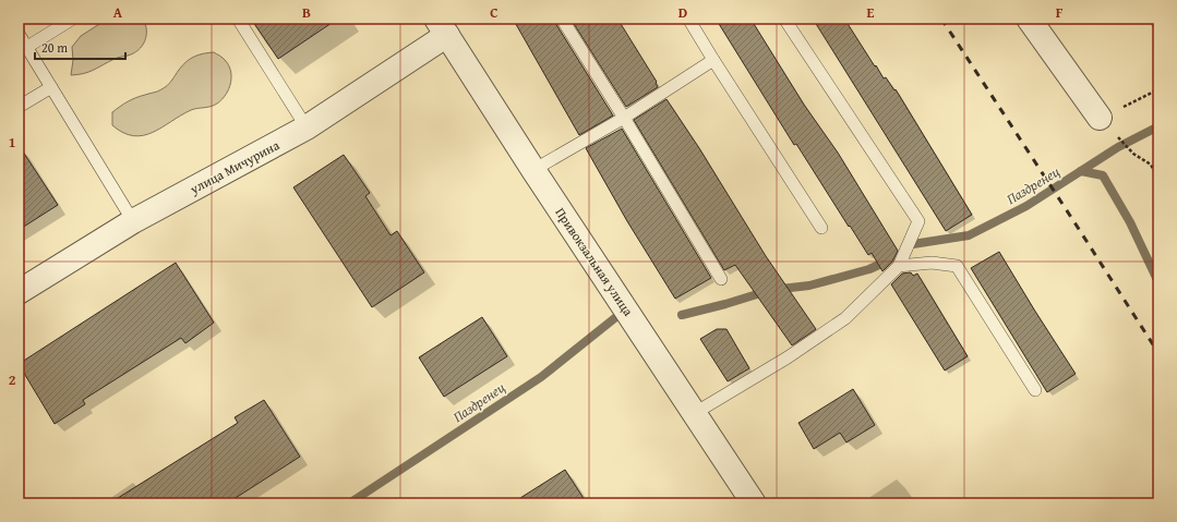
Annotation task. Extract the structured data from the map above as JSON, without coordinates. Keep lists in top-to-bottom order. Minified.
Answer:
{"streets":{"street":["улица Мичурина","Привокзальная улица"]},"crossings":[["улица Мичурина","Привокзальная улица"]],"water":["Паздренец"],"scale_bar":"20 m","grid":{"columns":["A","B","C","D","E","F"],"rows":["1","2"]}}
